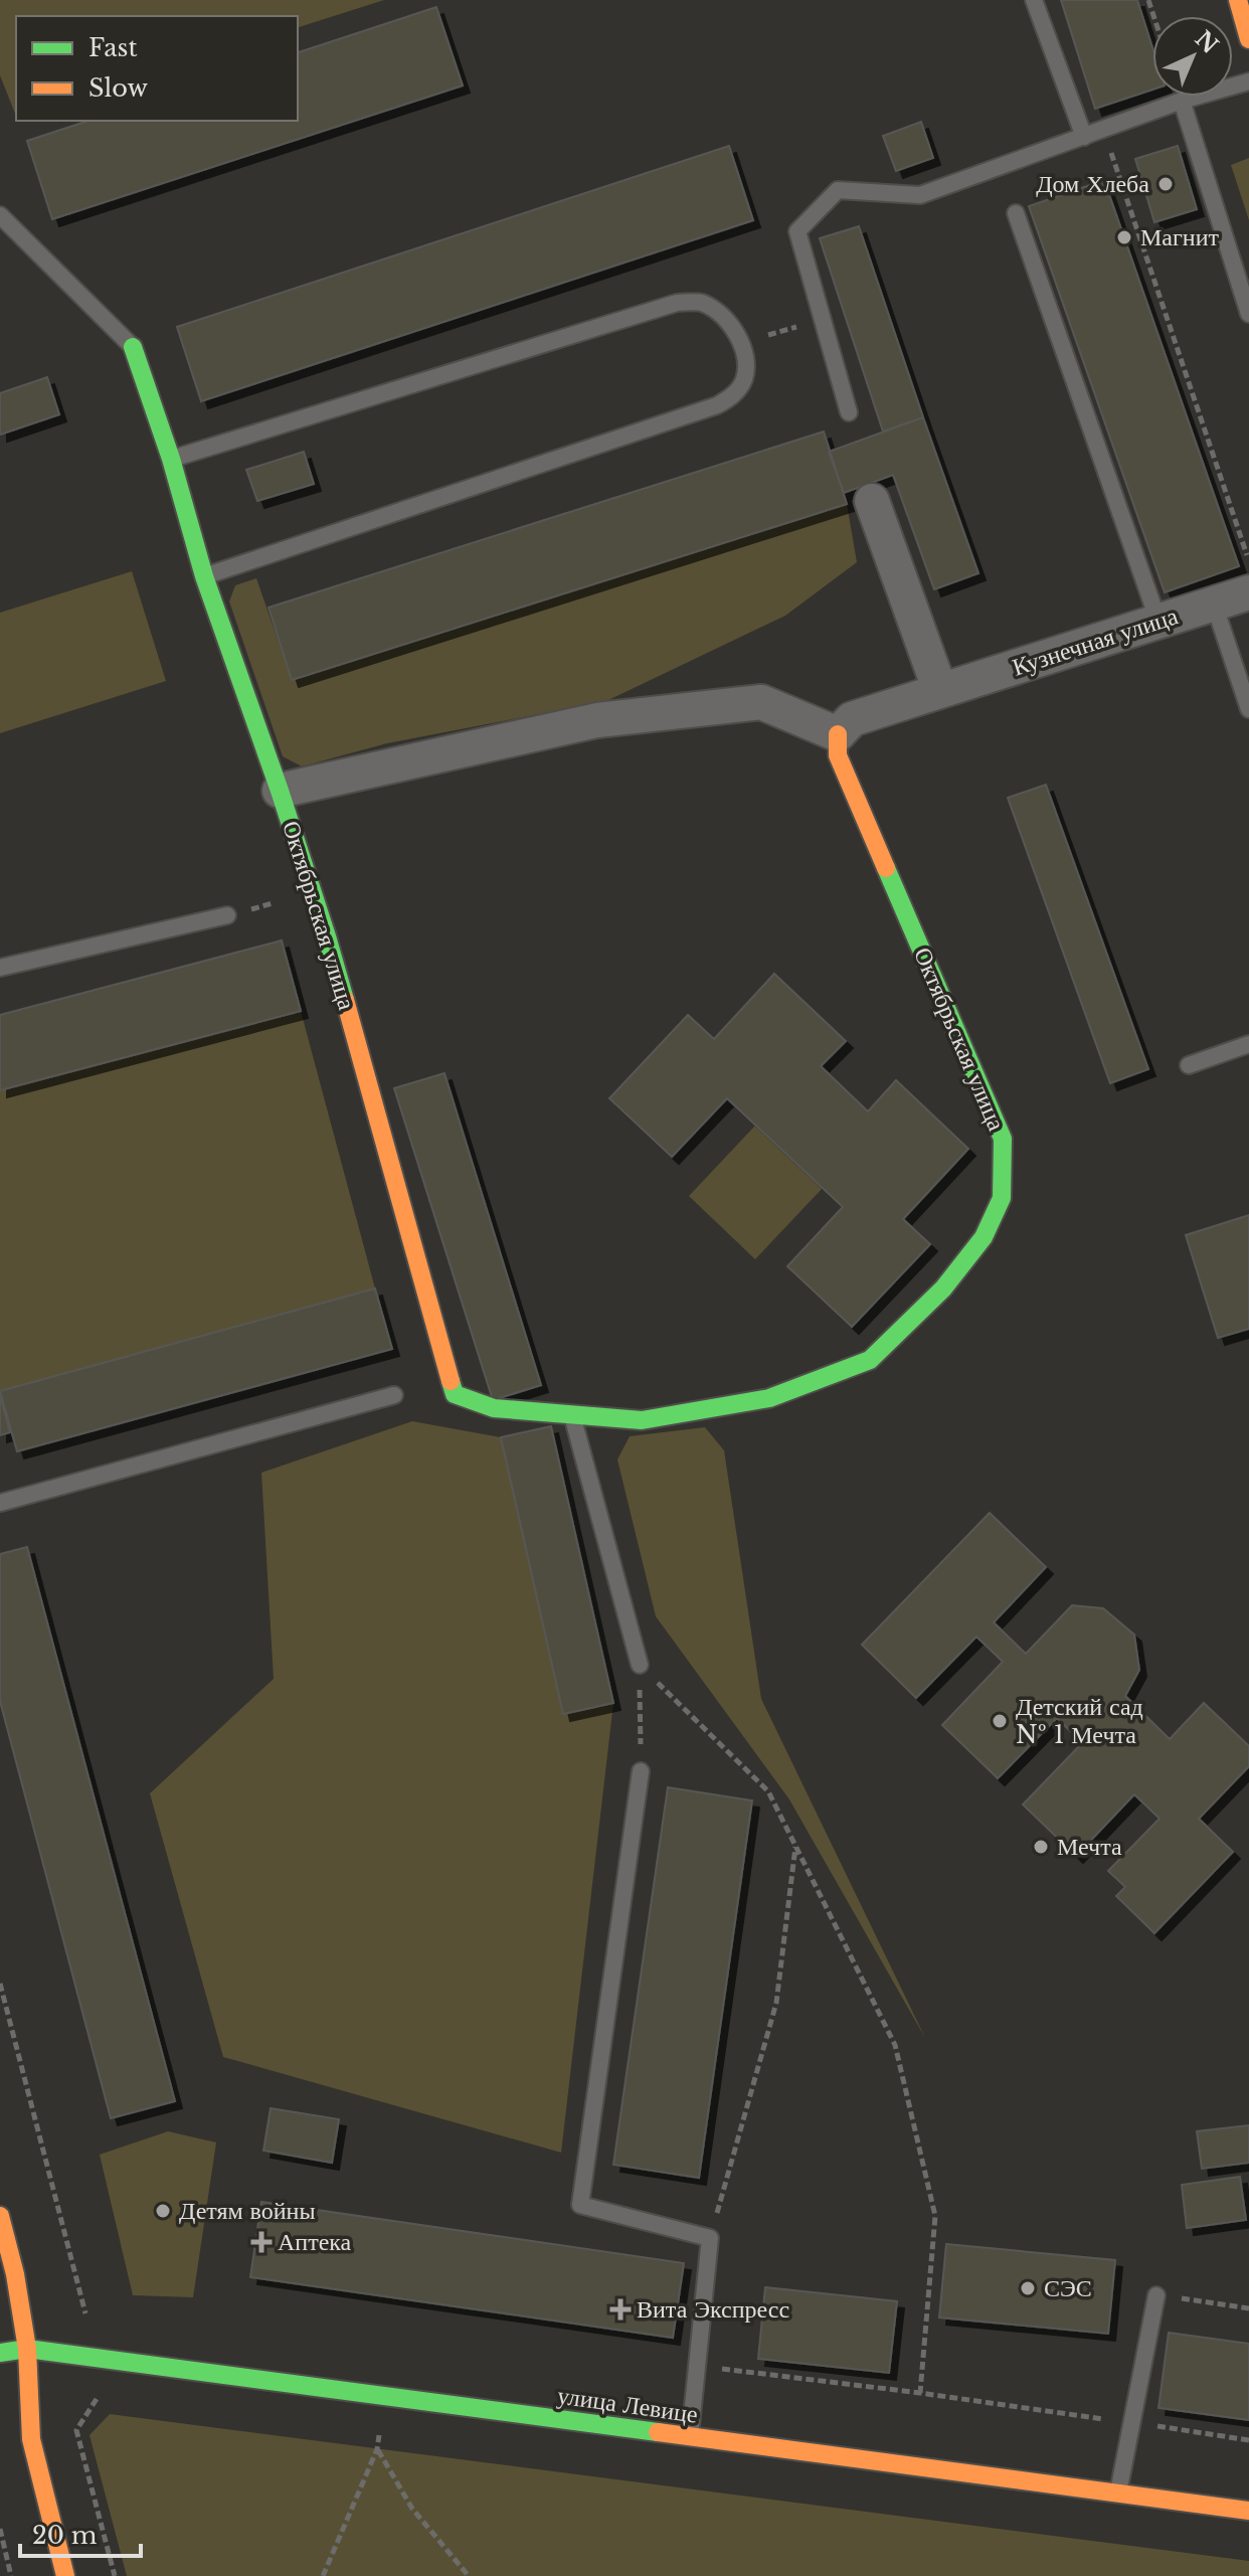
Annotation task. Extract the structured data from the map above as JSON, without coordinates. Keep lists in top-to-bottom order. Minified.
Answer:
{"streets":{"street":["Кузнечная улица","Октябрьская улица","улица Левице"]},"crossings":[["Кузнечная улица","Октябрьская улица"]],"places":{"other":["Дом Хлеба","Магнит","Детский сад № 1 Мечта","Мечта","Детям войны","СЭС"],"health":["Аптека","Вита Экспресс"]},"legend":["Fast","Slow"],"scale_bar":"20 m","north":"top right"}
